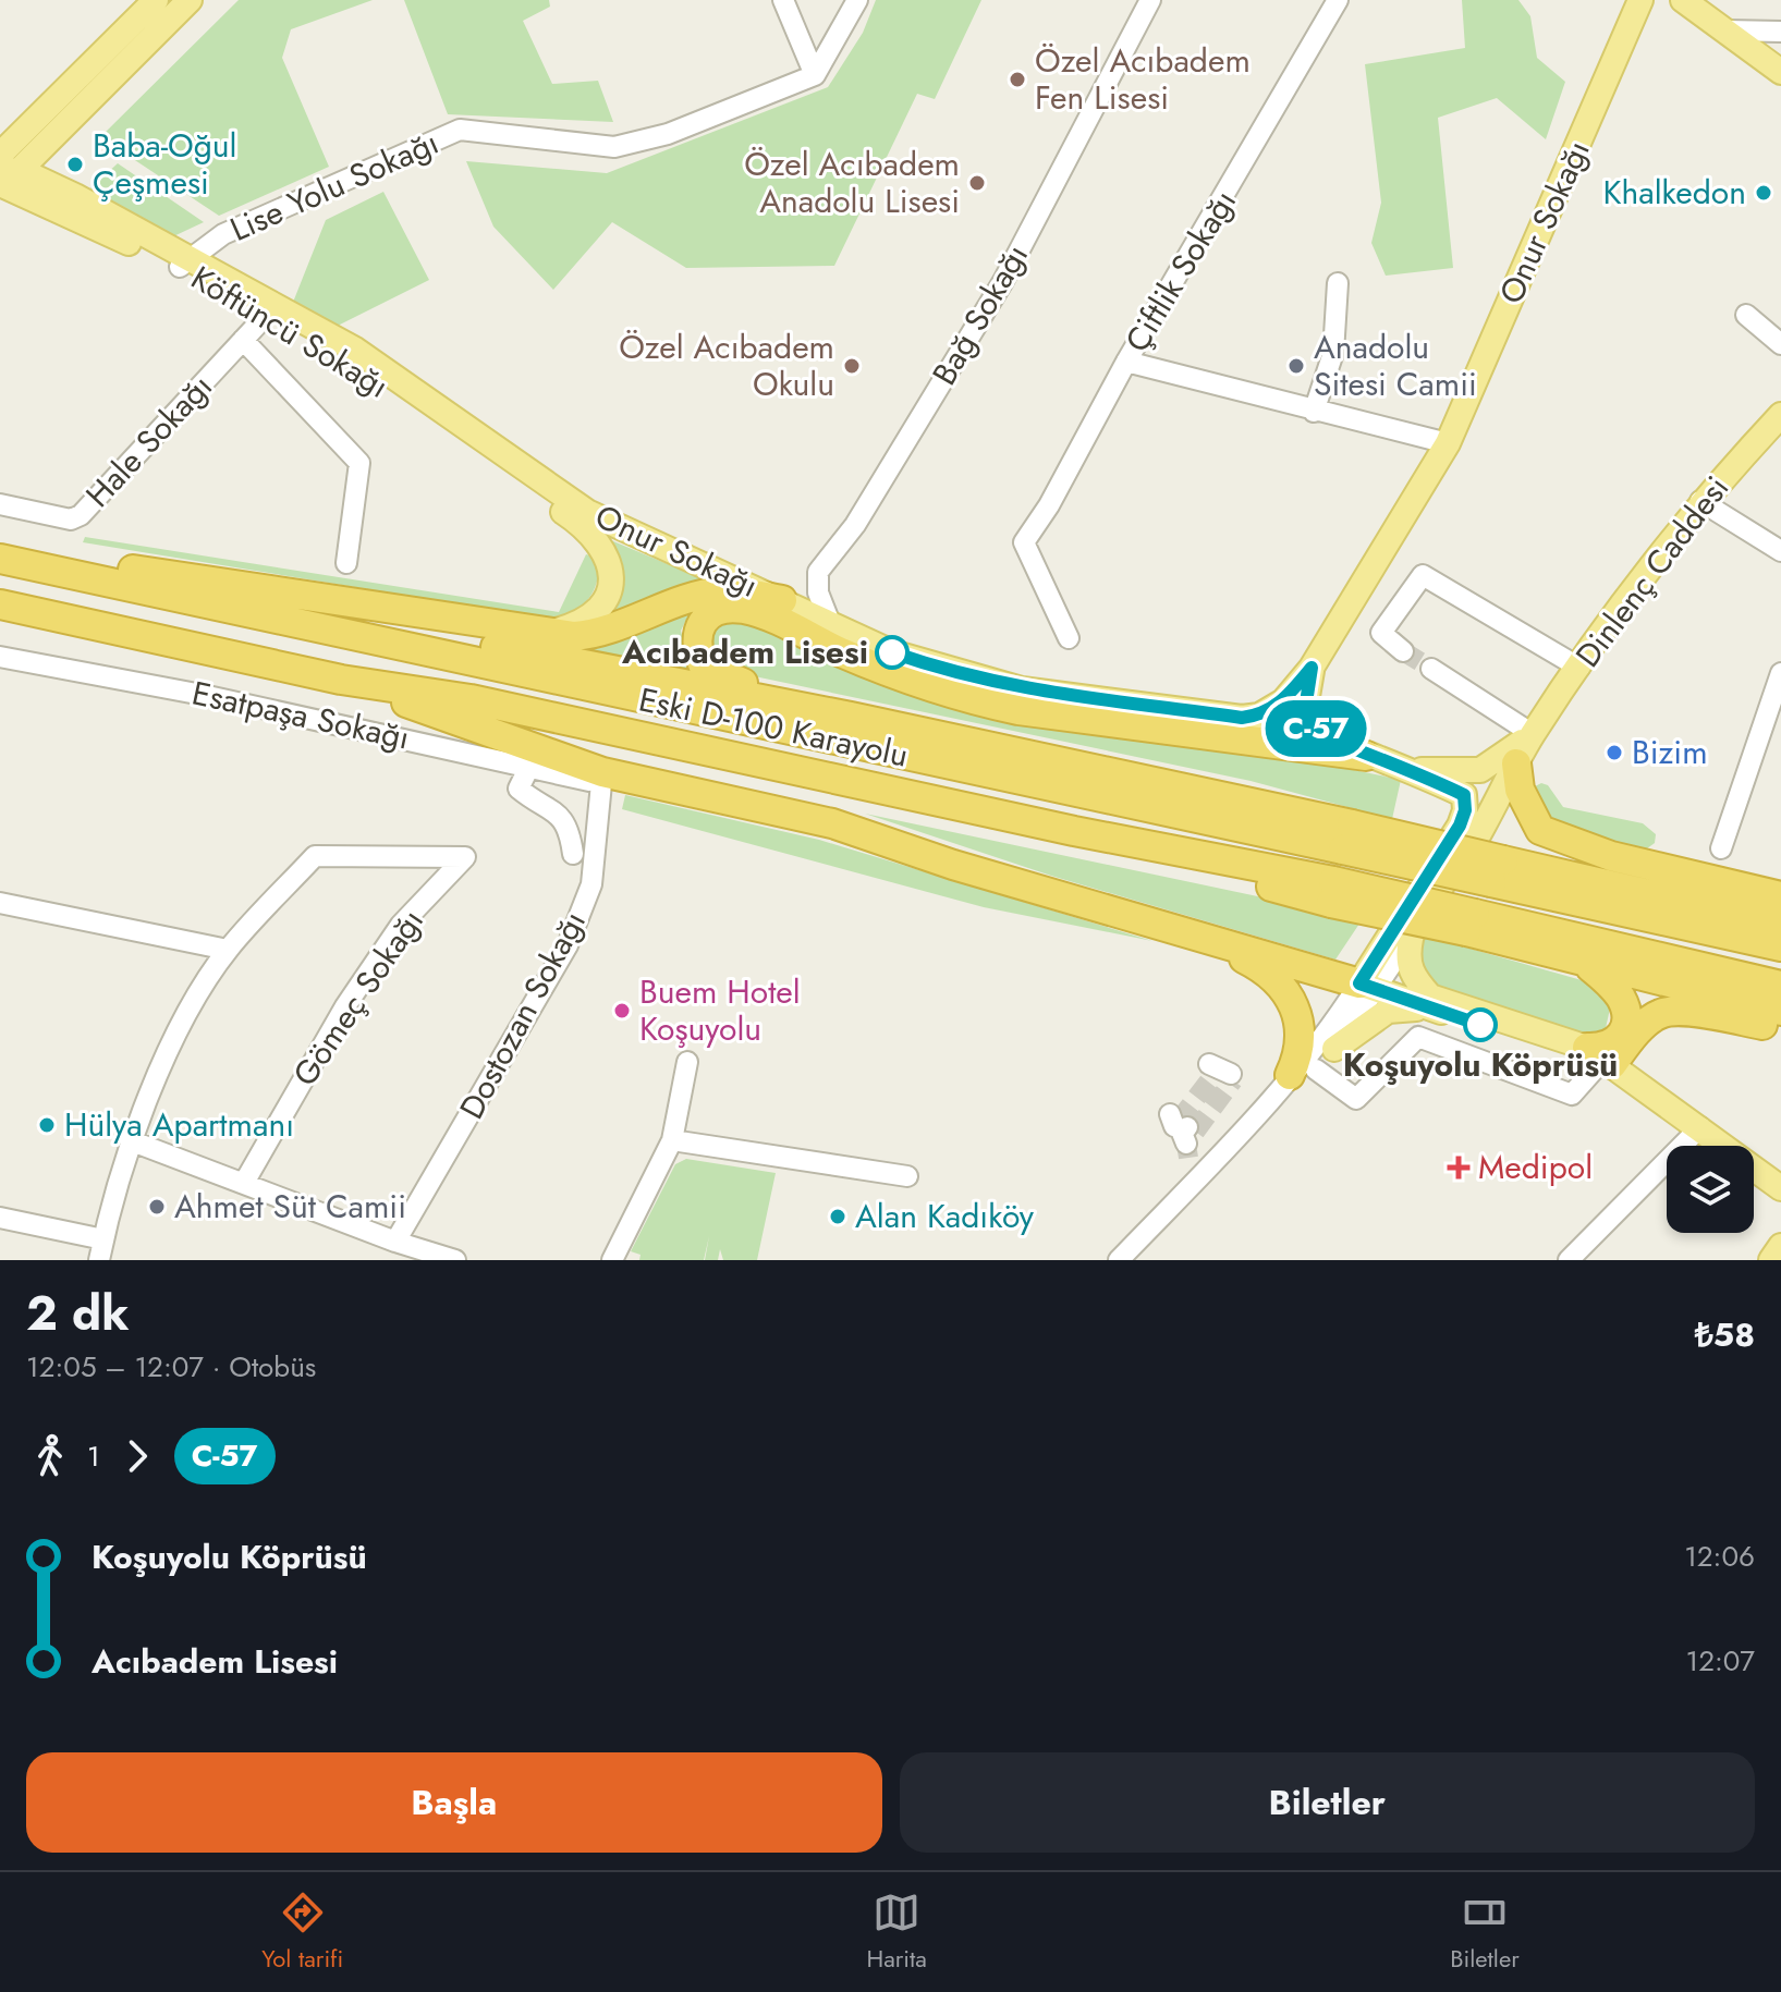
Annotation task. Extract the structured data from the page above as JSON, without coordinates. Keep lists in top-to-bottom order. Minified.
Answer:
{"streets":{"highway":["Eski D-100 Karayolu"],"main road":["Onur Sokağı","Köftüncü Sokağı","Dinlenç Caddesi"],"street":["Lise Yolu Sokağı","Çiftlik Sokağı","Bağ Sokağı","Hale Sokağı","Esatpaşa Sokağı","Gömeç Sokağı","Dostozan Sokağı"]},"crossings":[["Lise Yolu Sokağı","Köftüncü Sokağı"],["Onur Sokağı","Bağ Sokağı"],["Onur Sokağı","Köftüncü Sokağı"],["Köftüncü Sokağı","Hale Sokağı"],["Esatpaşa Sokağı","Dostozan Sokağı"]],"places":{"other":["Özel Acıbadem Fen Lisesi","Baba-Oğul Çeşmesi","Özel Acıbadem Anadolu Lisesi","Khalkedon","Özel Acıbadem Okulu","Anadolu Sitesi Camii","Acıbadem Lisesi","Bizim","Buem Hotel Koşuyolu","Koşuyolu Köprüsü","Hülya Apartmanı","Ahmet Süt Camii","Alan Kadıköy"],"health":["Medipol"]},"lines":["bus line C-57"],"page":{"on_map":"C-57","heading":["2 dk","12:05 – 12:07 · Otobüs","₺58"],"legs":["1","C-57"],"list":[{"name":"Koşuyolu Köprüsü","value":"12:06"},{"name":"Acıbadem Lisesi","value":"12:07"}],"buttons":["Başla","Biletler"],"tabs":["Yol tarifi","Harita","Biletler"]}}
